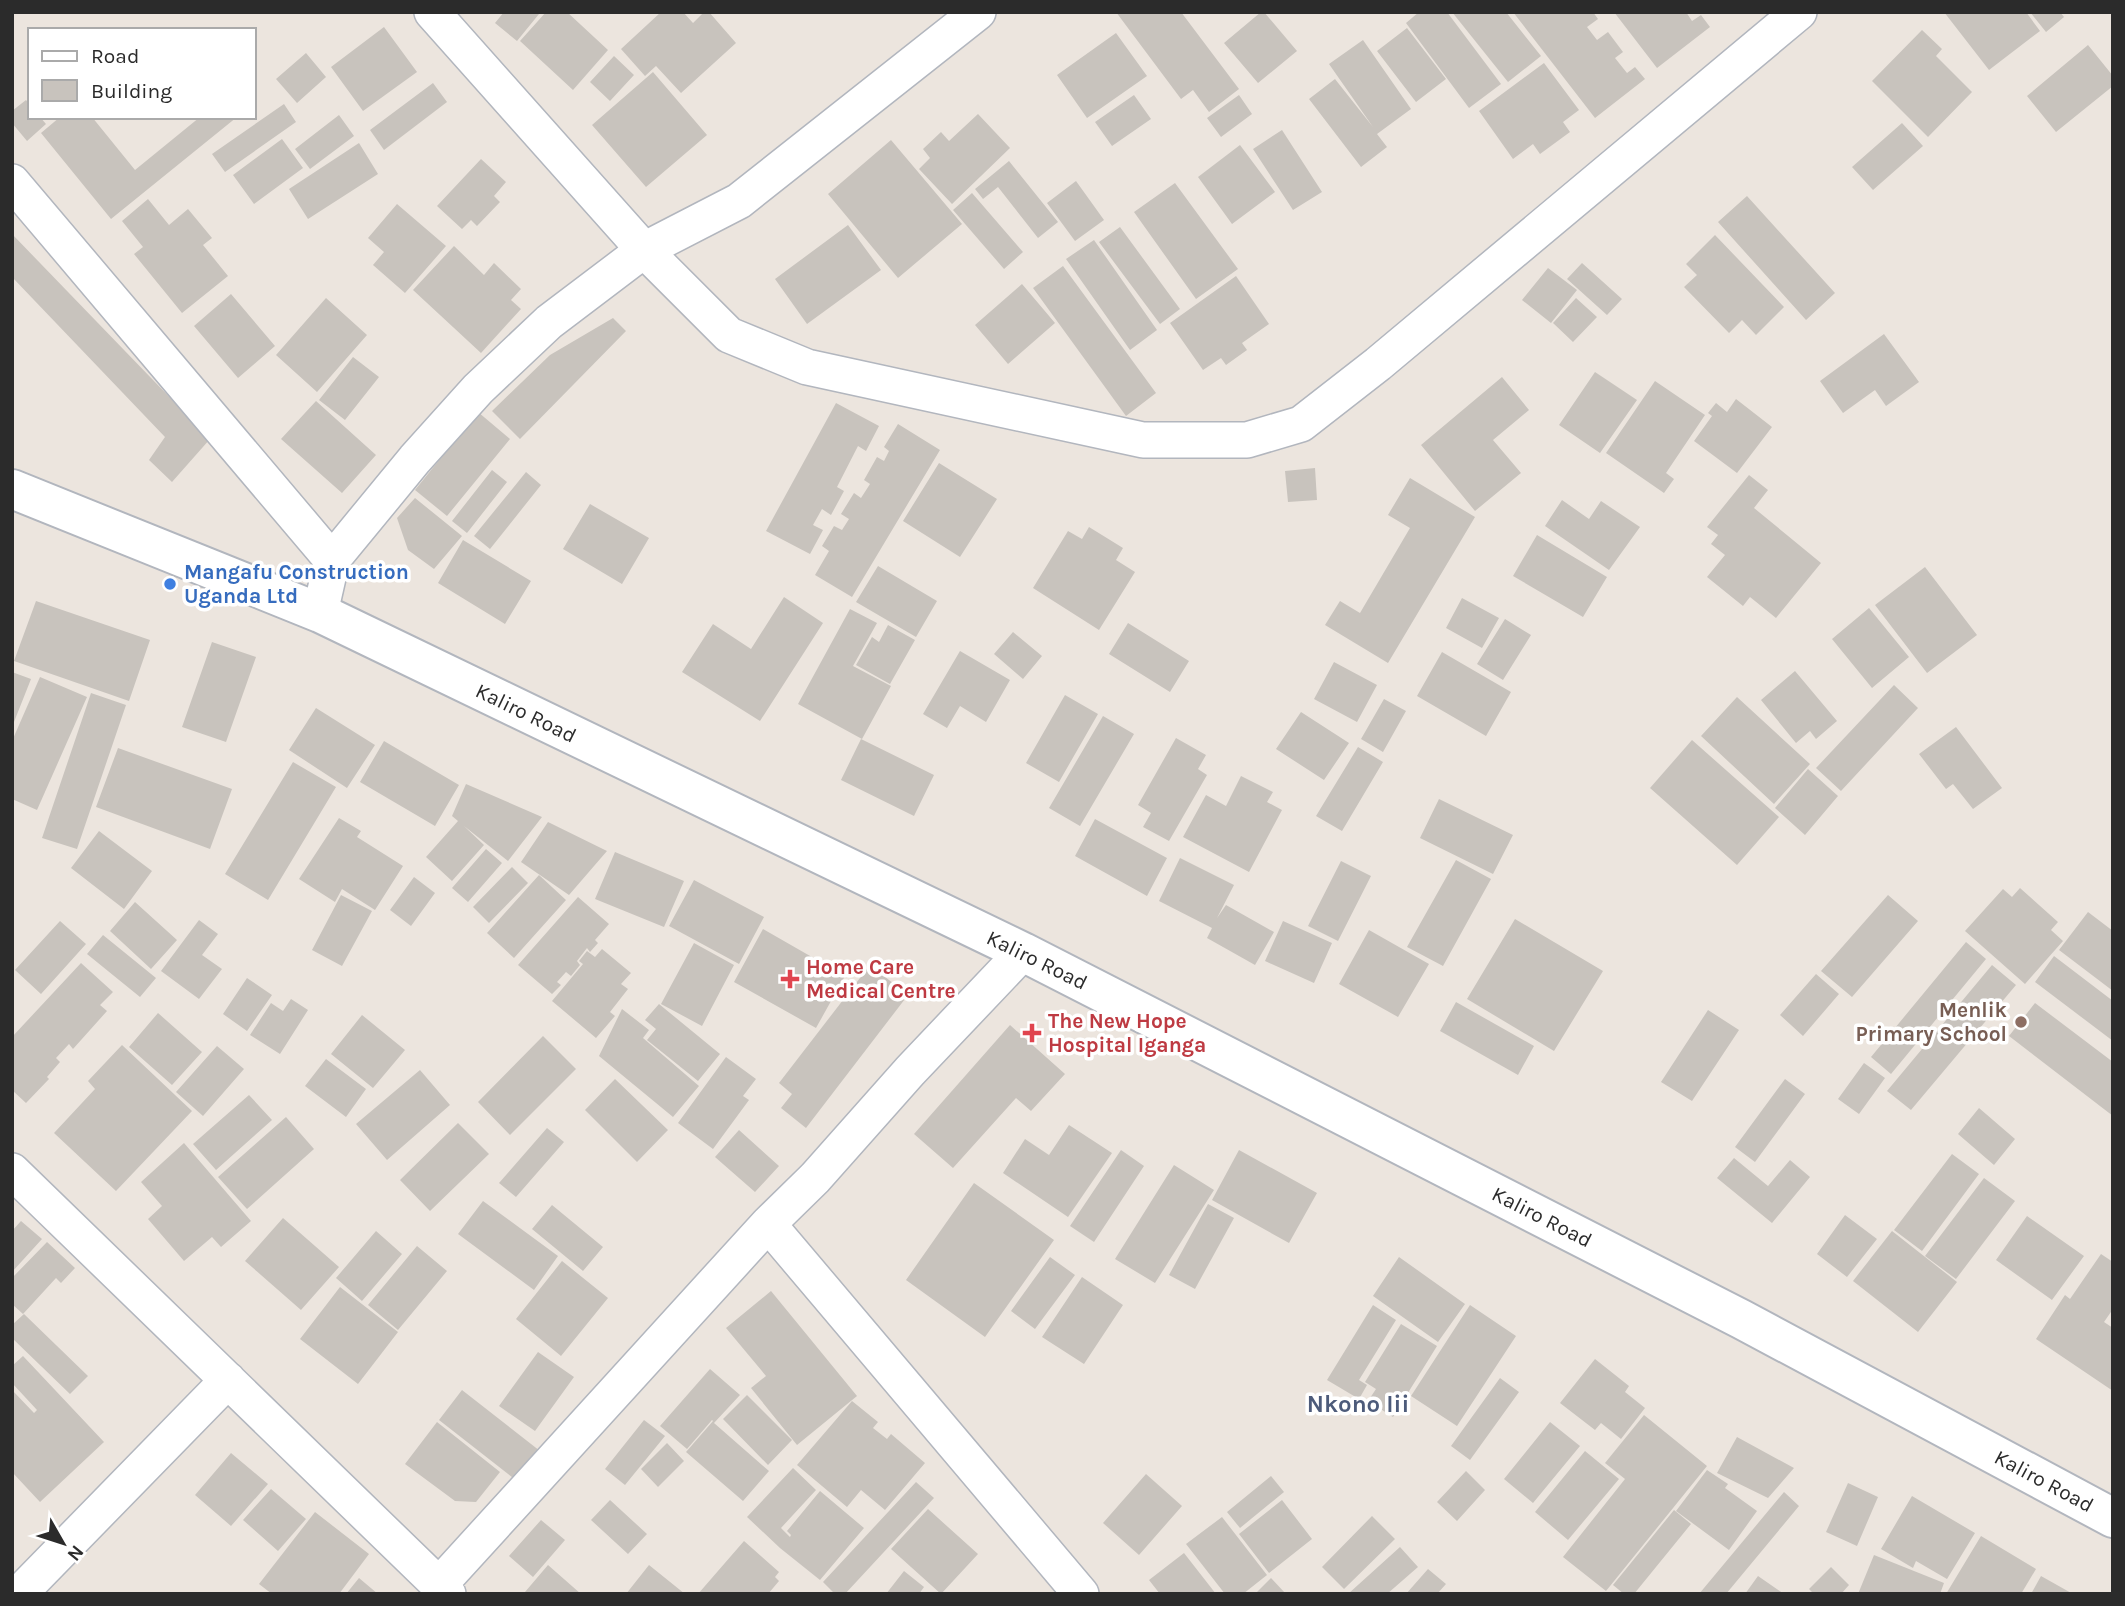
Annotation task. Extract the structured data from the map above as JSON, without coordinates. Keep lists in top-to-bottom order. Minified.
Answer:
{"streets":{"main road":["Kaliro Road"]},"districts":["Nkono Iii"],"places":{"other":["Mangafu Construction Uganda Ltd","Menlik Primary School"],"health":["Home Care Medical Centre","The New Hope Hospital Iganga"]},"legend":["Road","Building"],"north":"bottom right"}
